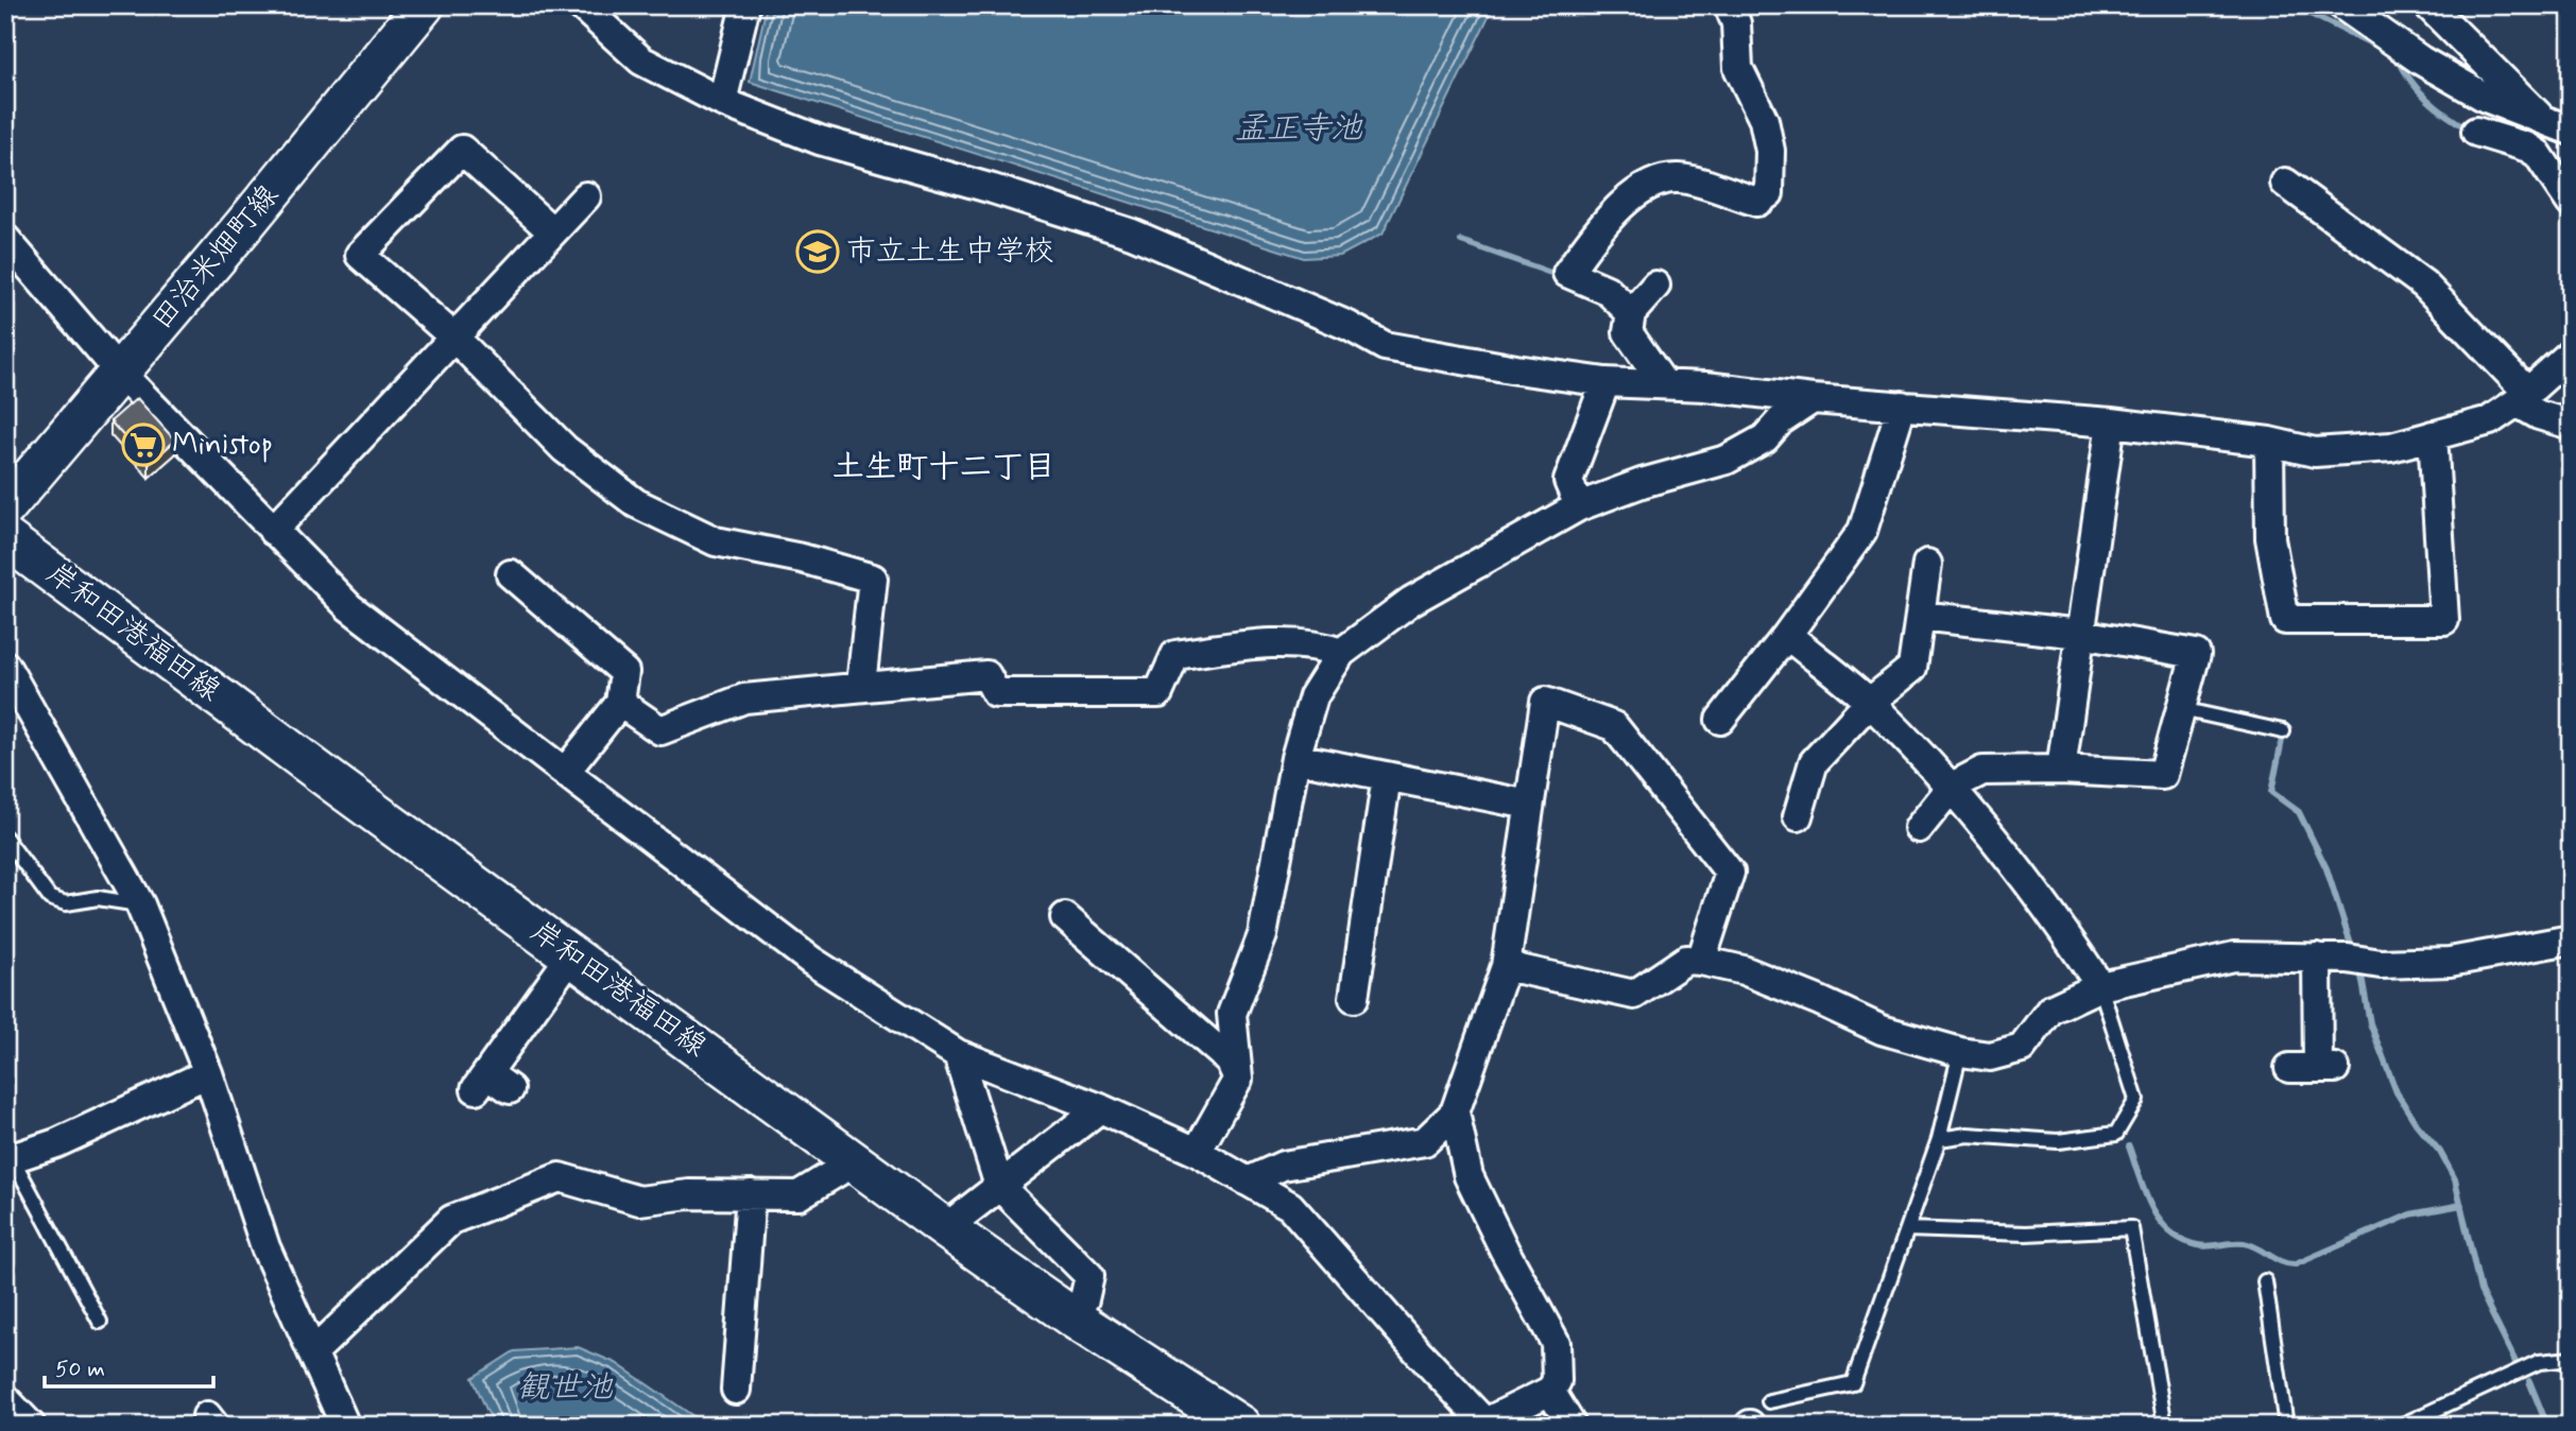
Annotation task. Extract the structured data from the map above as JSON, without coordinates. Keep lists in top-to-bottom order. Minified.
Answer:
{"streets":{"street":["田治米畑町線","岸和田港福田線"]},"districts":["土生町十二丁目"],"water":["孟正寺池","観世池"],"places":{"school or university":["市立土生中学校"],"supermarket":["Ministop"]},"scale_bar":"50 m"}
